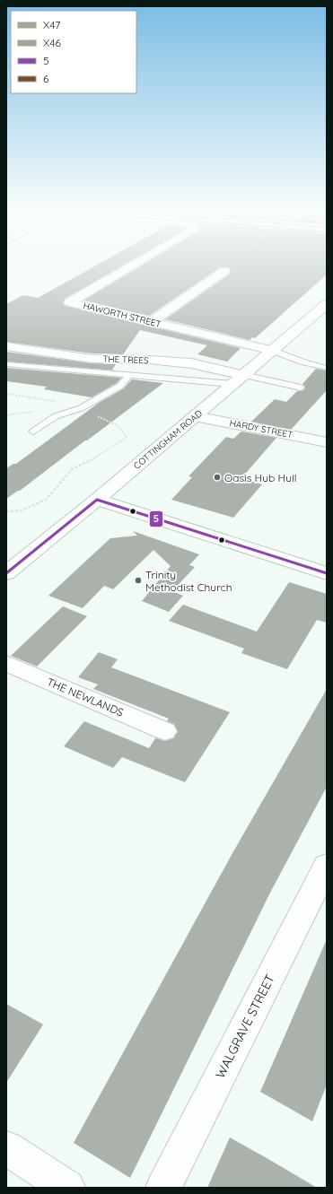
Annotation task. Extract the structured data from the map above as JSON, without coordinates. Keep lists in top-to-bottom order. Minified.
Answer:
{"streets":{"street":["HAWORTH STREET","THE TREES","HARDY STREET","COTTINGHAM ROAD","THE NEWLANDS","WALGRAVE STREET"]},"crossings":[["HAWORTH STREET","COTTINGHAM ROAD"],["THE TREES","COTTINGHAM ROAD"],["HARDY STREET","COTTINGHAM ROAD"]],"places":["Oasis Hub Hull","Trinity Methodist Church"],"lines":["transit line 5"],"legend":["X47","X46","5","6"]}
